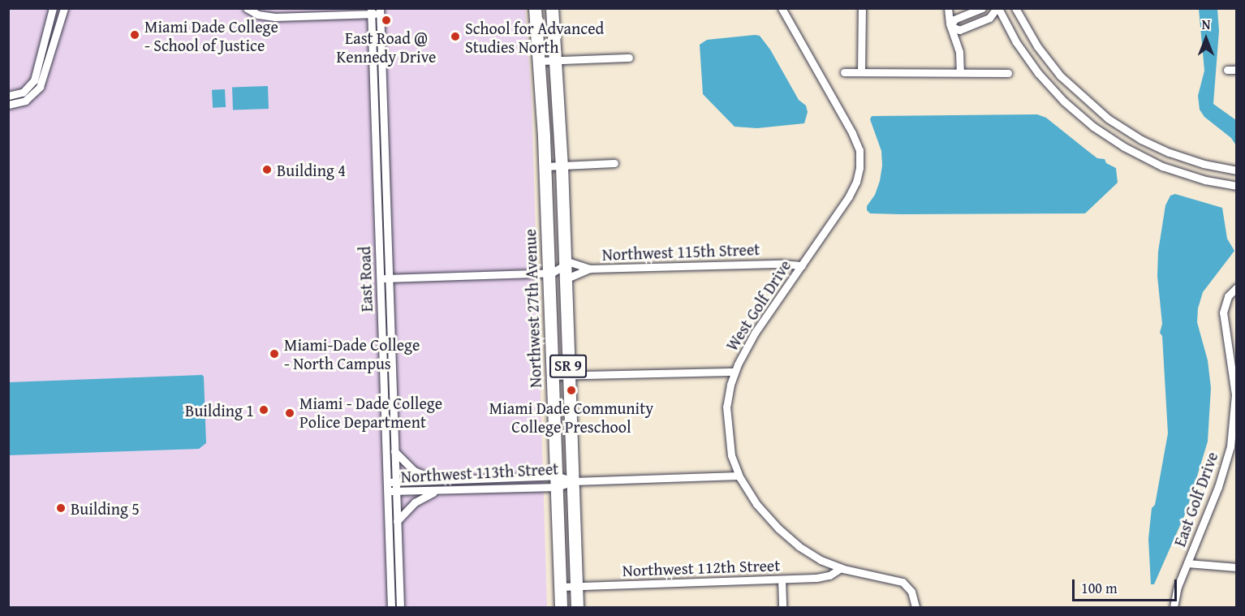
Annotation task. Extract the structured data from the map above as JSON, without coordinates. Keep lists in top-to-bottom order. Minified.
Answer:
{"streets":{"main road":["Northwest 27th Avenue","SR 9"],"street":["Northwest 115th Street","East Road","West Golf Drive","Northwest 113th Street","East Golf Drive","Northwest 112th Street"]},"crossings":[["Northwest 115th Street","West Golf Drive"],["Northwest 115th Street","SR 9"],["East Road","Northwest 113th Street"],["West Golf Drive","Northwest 113th Street"],["West Golf Drive","Northwest 112th Street"],["Northwest 27th Avenue","Northwest 113th Street"],["Northwest 27th Avenue","Northwest 112th Street"],["SR 9","Northwest 113th Street"],["SR 9","Northwest 112th Street"]],"places":["East Road @ Kennedy Drive","Miami Dade College - School of Justice","School for Advanced Studies North","Building 4","Miami-Dade College - North Campus","Miami Dade Community College Preschool","Building 1","Miami - Dade College Police Department","Building 5"],"scale_bar":"100 m","north":"top"}
